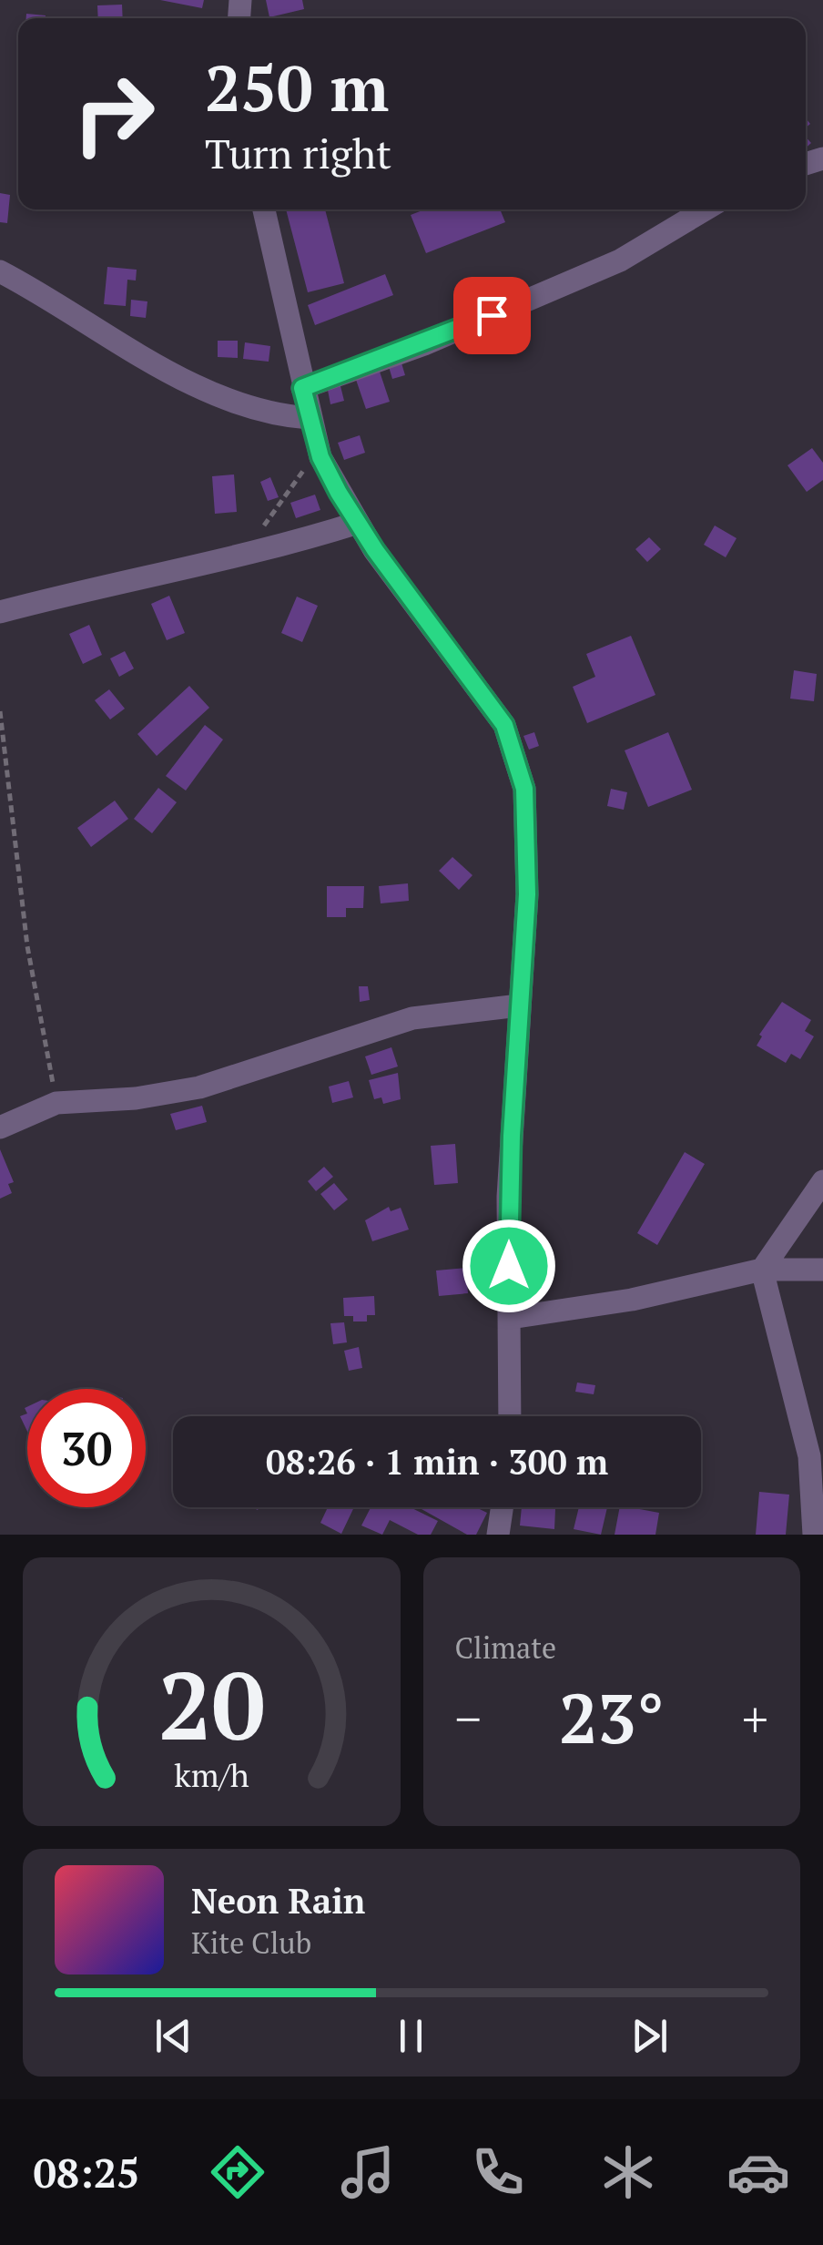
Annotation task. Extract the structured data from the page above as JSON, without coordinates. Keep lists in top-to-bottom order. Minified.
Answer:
{"page":{"turn":["250 m","Turn right"],"limit":"30","trip":"08:26 · 1 min · 300 m","tile":"Climate","heat":["−","23°","+"],"song":["Neon Rain","Kite Club"],"tabs":"08:25","gauge":["20","km/h"]}}
